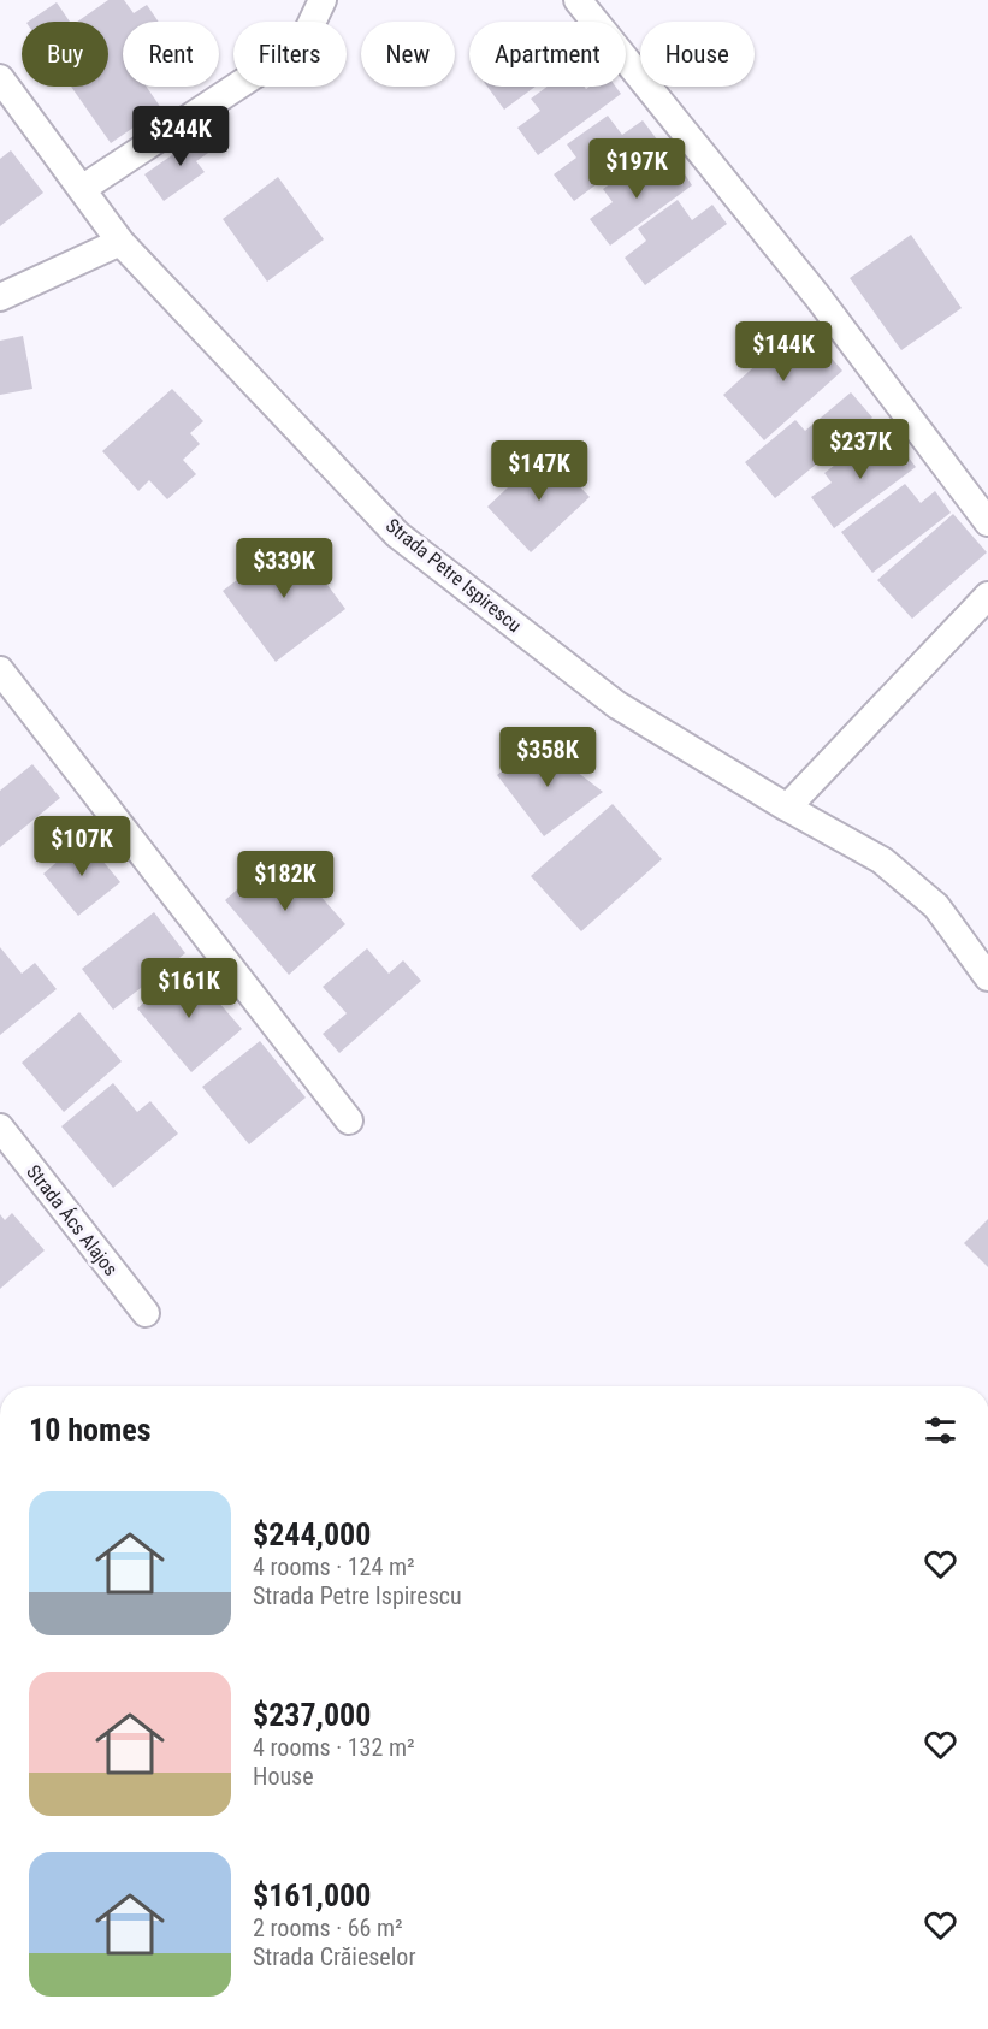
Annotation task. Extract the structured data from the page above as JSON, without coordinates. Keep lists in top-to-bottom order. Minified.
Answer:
{"streets":{"street":["Strada Petre Ispirescu","Strada Ács Alajos"]},"page":{"chip":["Buy","Rent","Filters","New","Apartment","House"],"price":["$244K","$197K","$144K","$237K","$147K","$339K","$358K","$107K","$182K","$161K"],"heading":"10 homes","list":[{"name":"$244,000","note":"4 rooms · 124 m² · Strada Petre Ispirescu"},{"name":"$237,000","note":"4 rooms · 132 m² · House"},{"name":"$161,000","note":"2 rooms · 66 m² · Strada Crăieselor"}]}}
